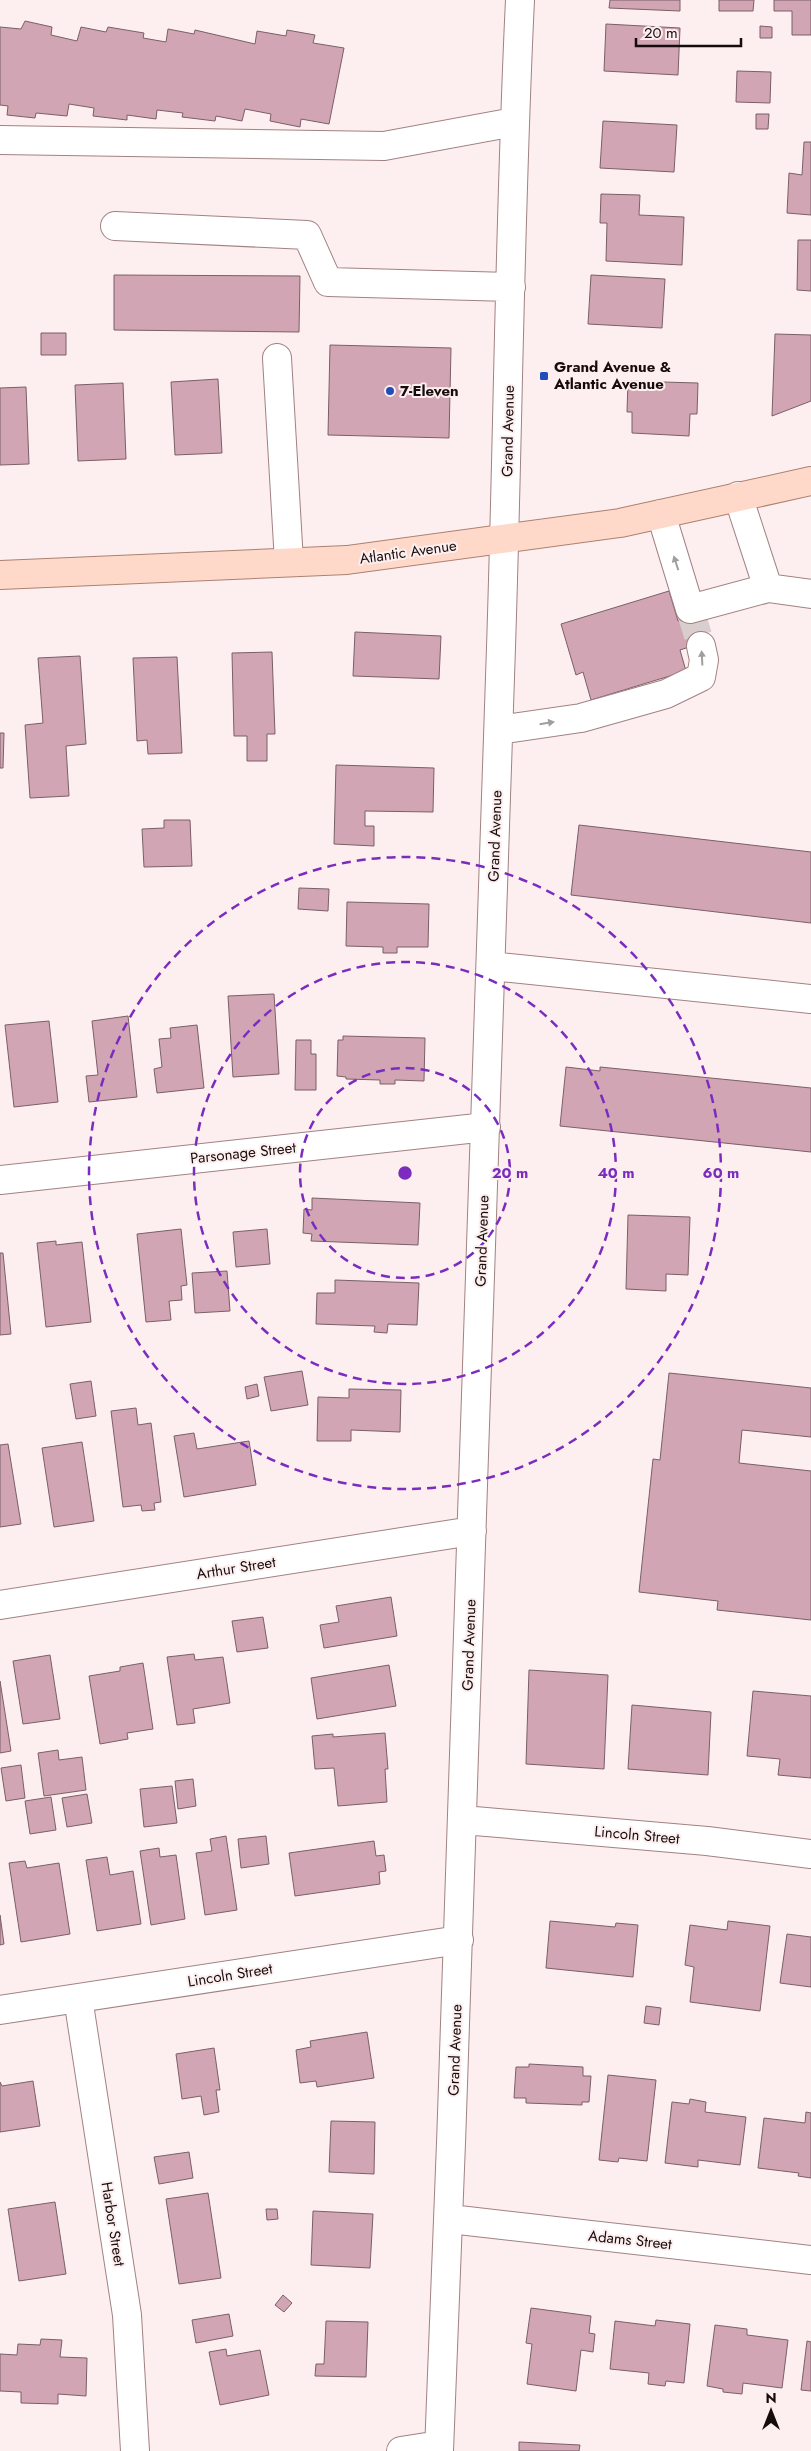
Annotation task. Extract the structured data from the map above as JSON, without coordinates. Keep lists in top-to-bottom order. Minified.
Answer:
{"streets":{"main road":["Atlantic Avenue"],"street":["Grand Avenue","Parsonage Street","Arthur Street","Lincoln Street","Harbor Street","Adams Street"]},"crossings":[["Grand Avenue","Atlantic Avenue"],["Grand Avenue","Parsonage Street"],["Grand Avenue","Arthur Street"],["Grand Avenue","Lincoln Street"],["Grand Avenue","Adams Street"],["Lincoln Street","Harbor Street"]],"places":{"transit":["Grand Avenue & Atlantic Avenue"],"other":["7-Eleven"]},"scale_bar":"20 m","north":"top","rings":["20 m","40 m","60 m"]}
